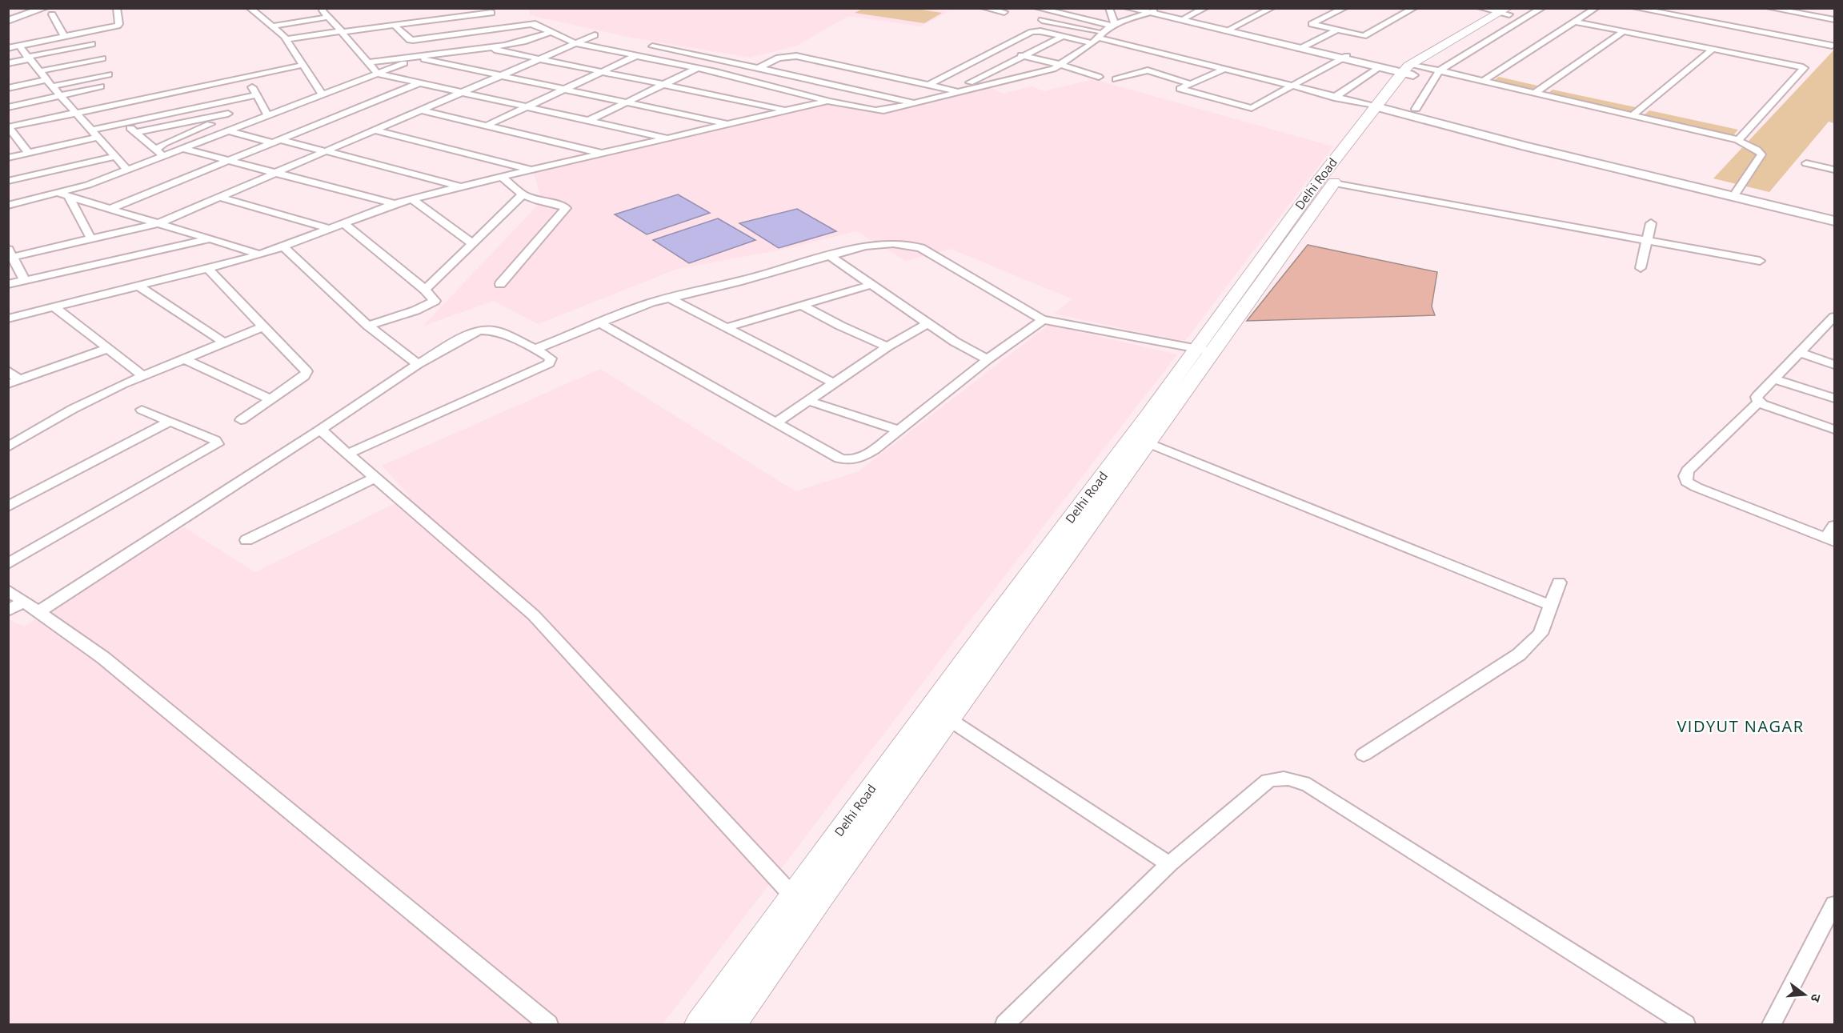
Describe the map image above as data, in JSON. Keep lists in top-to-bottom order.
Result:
{
  "streets": {
    "main road": ["Delhi Road"]
  },
  "districts": ["VIDYUT NAGAR"],
  "north": "right"
}
